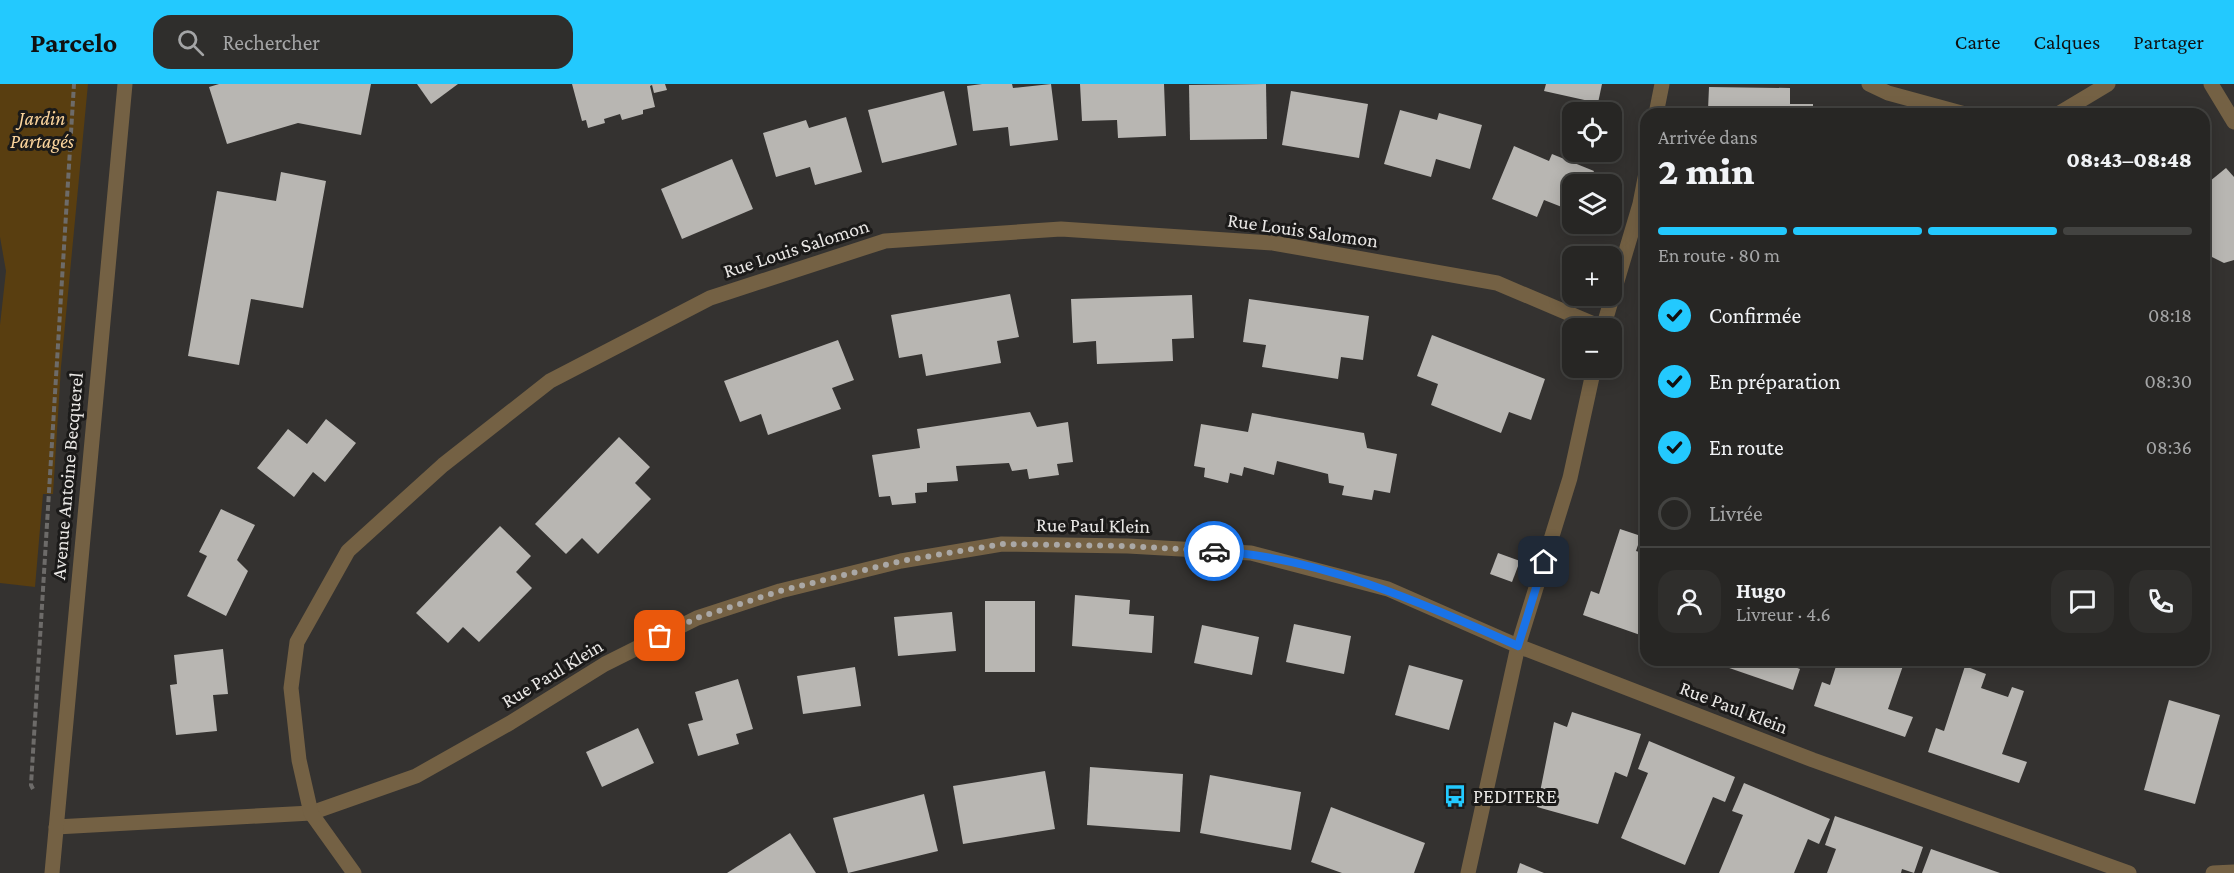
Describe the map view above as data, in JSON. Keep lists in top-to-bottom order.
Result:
{
  "streets": {
    "street": ["Rue Louis Salomon", "Avenue Antoine Becquerel", "Rue Paul Klein"]
  },
  "crossings": [
    ["Rue Louis Salomon", "Rue Paul Klein"],
    ["Avenue Antoine Becquerel", "Rue Paul Klein"]
  ],
  "parks": ["Jardin Partagés"],
  "places": {
    "bus stop": ["PEDITERE"]
  },
  "page": {
    "header": "Parcelo",
    "search": "Rechercher",
    "nav": ["Carte", "Calques", "Partager"],
    "map_buttons": ["+", "−"],
    "heading": ["2 min", "Arrivée dans", "08:43–08:48"],
    "panel": ["Hugo", "Livreur · 4.6"],
    "bar": "En route · 80 m",
    "list": [
      ["Confirmée", "08:18"],
      ["En préparation", "08:30"],
      ["En route", "08:36"],
      "Livrée"
    ]
  }
}
